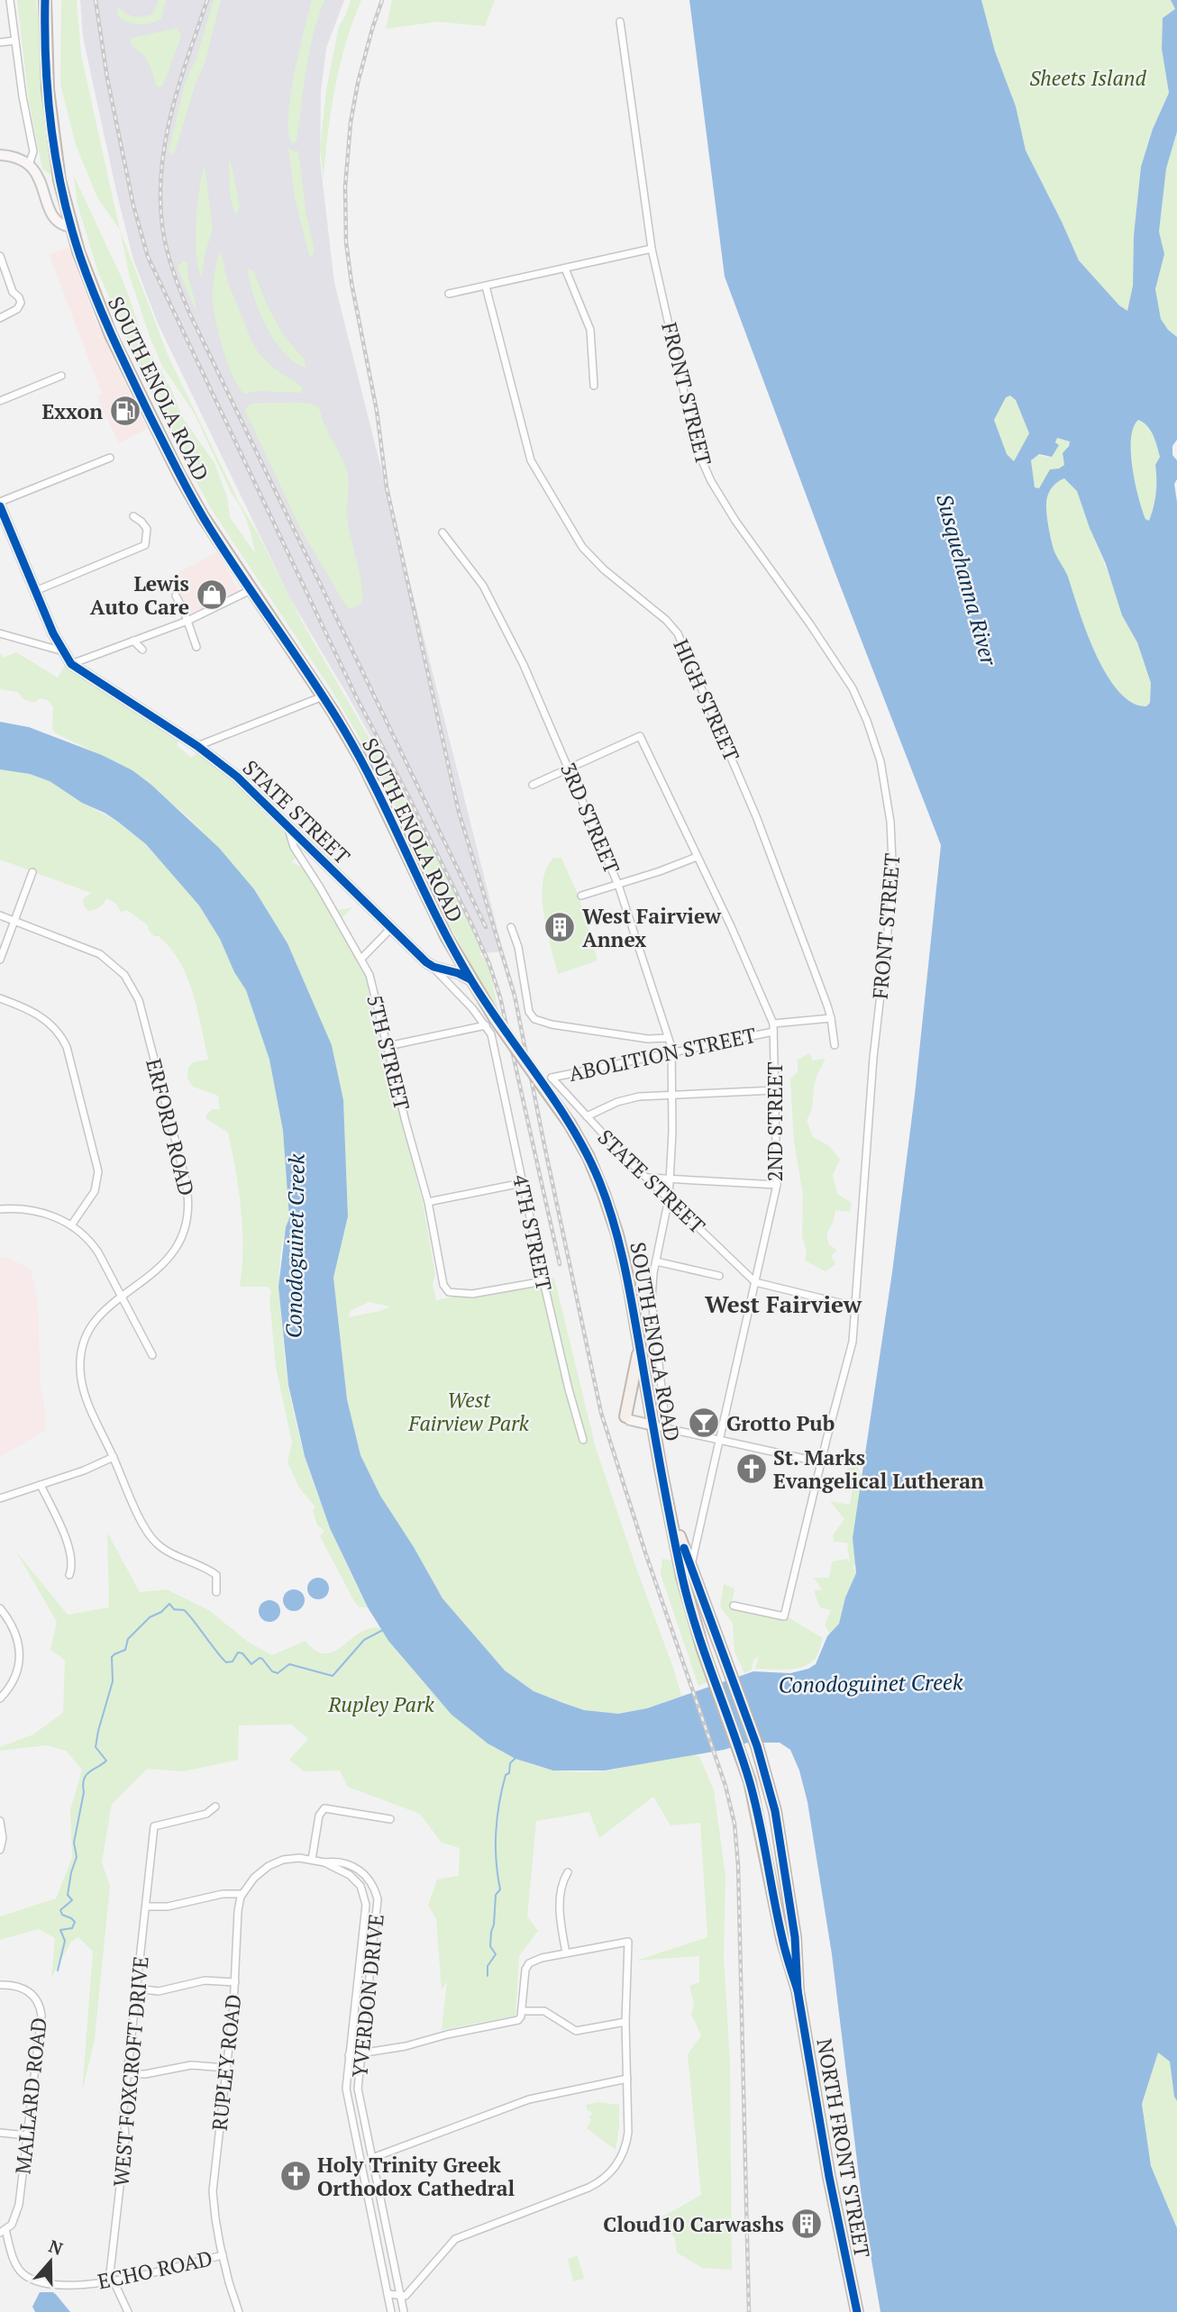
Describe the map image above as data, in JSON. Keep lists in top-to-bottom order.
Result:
{
  "streets": {
    "main road": ["SOUTH ENOLA ROAD", "STATE STREET", "NORTH FRONT STREET"],
    "street": [
      "FRONT STREET",
      "HIGH STREET",
      "3RD STREET",
      "5TH STREET",
      "ABOLITION STREET",
      "2ND STREET",
      "ERFORD ROAD",
      "4TH STREET",
      "YVERDON DRIVE",
      "RUPLEY ROAD",
      "WEST FOXCROFT DRIVE",
      "MALLARD ROAD",
      "ECHO ROAD"
    ]
  },
  "crossings": [
    ["SOUTH ENOLA ROAD", "STATE STREET"],
    ["SOUTH ENOLA ROAD", "2ND STREET"],
    ["SOUTH ENOLA ROAD", "NORTH FRONT STREET"],
    ["HIGH STREET", "ABOLITION STREET"],
    ["STATE STREET", "3RD STREET"],
    ["STATE STREET", "5TH STREET"],
    ["STATE STREET", "ABOLITION STREET"],
    ["STATE STREET", "2ND STREET"],
    ["STATE STREET", "4TH STREET"],
    ["3RD STREET", "ABOLITION STREET"],
    ["3RD STREET", "2ND STREET"],
    ["5TH STREET", "4TH STREET"],
    ["ABOLITION STREET", "2ND STREET"],
    ["RUPLEY ROAD", "ECHO ROAD"],
    ["WEST FOXCROFT DRIVE", "ECHO ROAD"],
    ["MALLARD ROAD", "ECHO ROAD"]
  ],
  "districts": ["West Fairview"],
  "water": ["Susquehanna River", "Conodoguinet Creek"],
  "parks": ["Sheets Island", "West Fairview Park", "Rupley Park"],
  "places": {
    "fuel station": ["Exxon"],
    "shop": ["Lewis Auto Care"],
    "building": ["West Fairview Annex", "Cloud10 Carwashs"],
    "bar": ["Grotto Pub"],
    "church": ["St. Marks Evangelical Lutheran", "Holy Trinity Greek Orthodox Cathedral"]
  },
  "north": "top"
}
